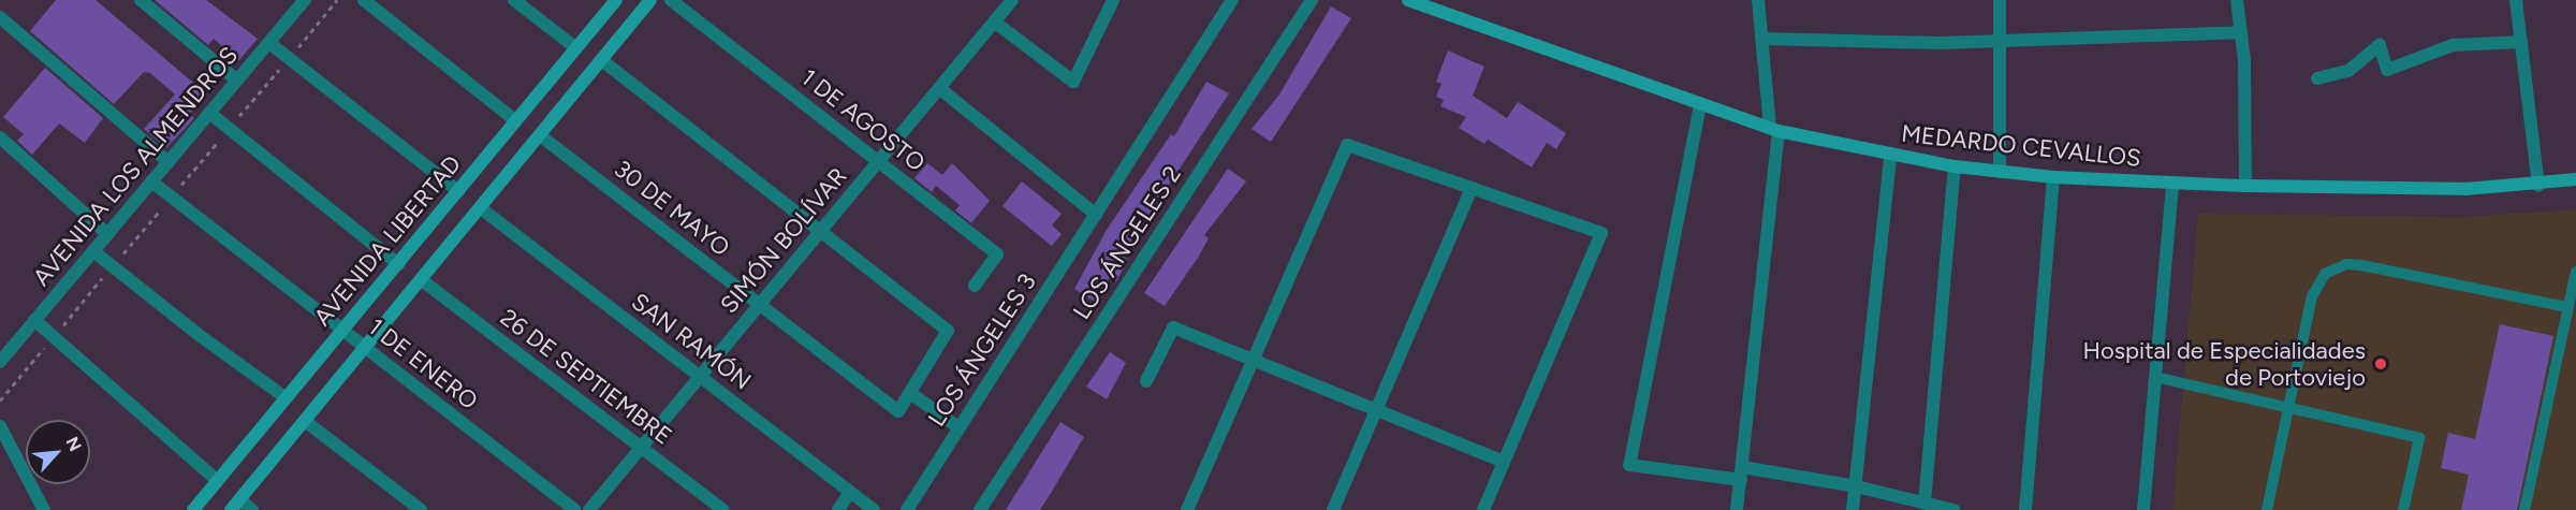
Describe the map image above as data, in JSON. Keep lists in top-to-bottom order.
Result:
{
  "streets": {
    "street": [
      "1 DE AGOSTO",
      "MEDARDO CEVALLOS",
      "AVENIDA LOS ALMENDROS",
      "30 DE MAYO",
      "AVENIDA LIBERTAD",
      "SIMÓN BOLÍVAR",
      "LOS ÁNGELES 2",
      "SAN RAMÓN",
      "LOS ÁNGELES 3",
      "1 DE ENERO",
      "26 DE SEPTIEMBRE"
    ]
  },
  "crossings": [
    ["1 DE AGOSTO", "SIMÓN BOLÍVAR"],
    ["AVENIDA LOS ALMENDROS", "1 DE ENERO"],
    ["30 DE MAYO", "AVENIDA LIBERTAD"],
    ["30 DE MAYO", "SIMÓN BOLÍVAR"],
    ["AVENIDA LIBERTAD", "SAN RAMÓN"],
    ["AVENIDA LIBERTAD", "1 DE ENERO"],
    ["AVENIDA LIBERTAD", "26 DE SEPTIEMBRE"],
    ["SIMÓN BOLÍVAR", "SAN RAMÓN"],
    ["SIMÓN BOLÍVAR", "26 DE SEPTIEMBRE"]
  ],
  "places": ["Hospital de Especialidades de Portoviejo"],
  "north": "top right"
}
